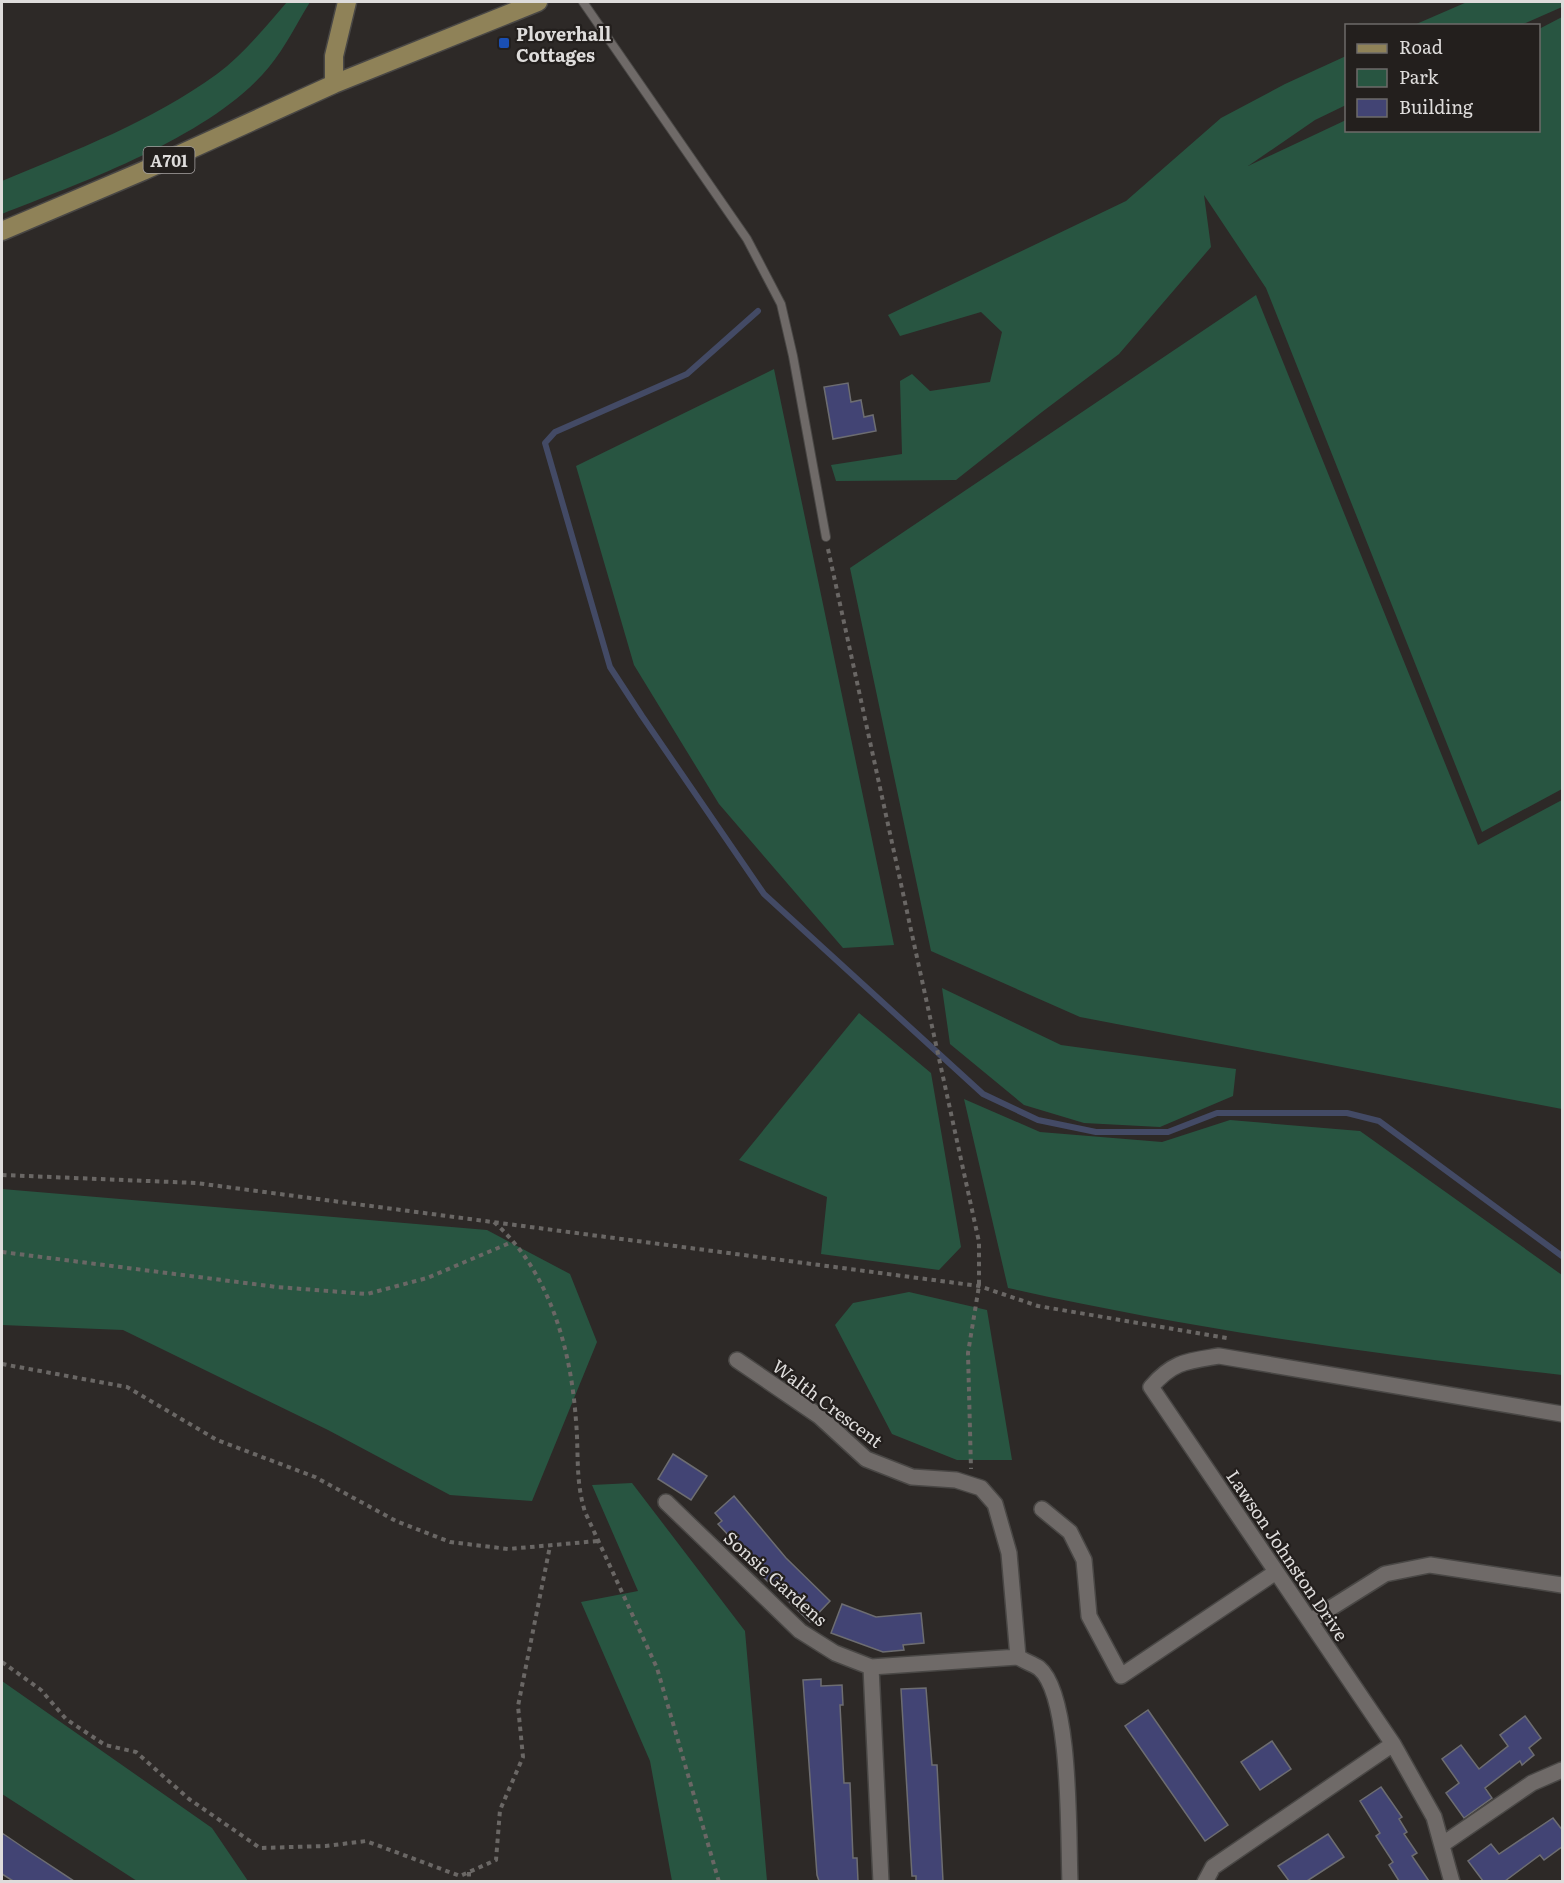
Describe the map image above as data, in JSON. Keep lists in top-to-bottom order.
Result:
{
  "streets": {
    "main road": ["A701"],
    "street": ["Walth Crescent", "Lawson Johnston Drive", "Sonsie Gardens"]
  },
  "crossings": [
    ["Walth Crescent", "Sonsie Gardens"]
  ],
  "places": {
    "transit": ["Ploverhall Cottages"]
  },
  "legend": ["Road", "Park", "Building"]
}
